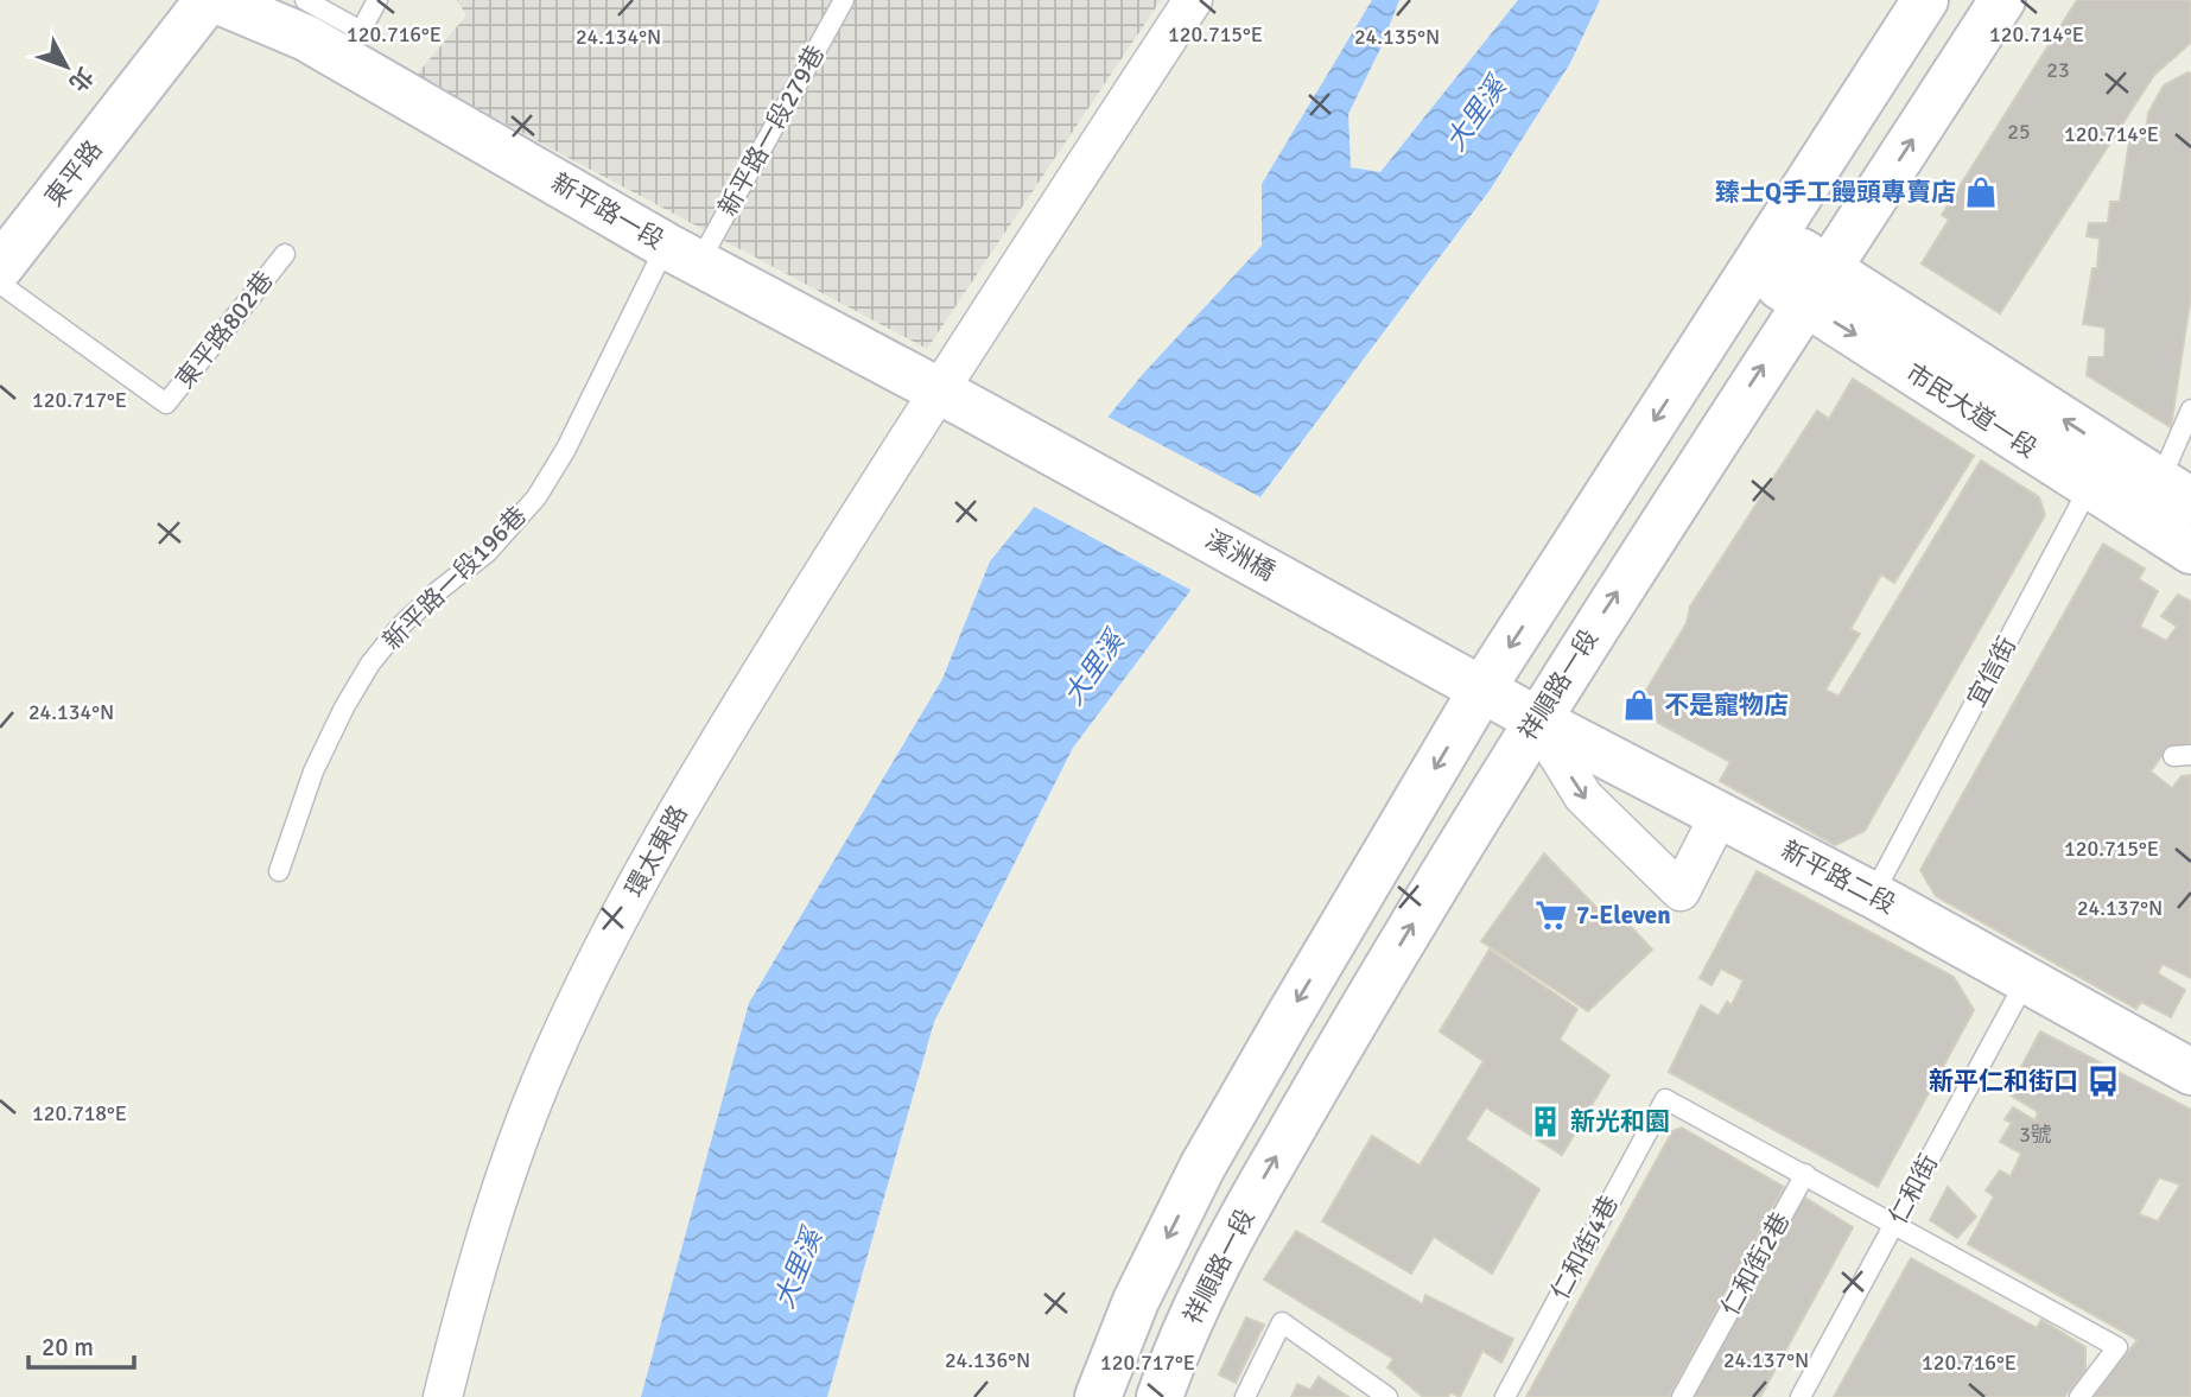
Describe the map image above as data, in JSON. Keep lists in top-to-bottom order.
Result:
{
  "streets": {
    "street": [
      "東平路",
      "新平路一段",
      "市民大道一段",
      "溪洲橋",
      "祥順路一段",
      "環太東路",
      "新平路二段"
    ],
    "lane": [
      "新平路一段279巷",
      "東平路802巷",
      "新平路一段196巷",
      "宜信街",
      "仁和街",
      "仁和街4巷",
      "仁和街2巷"
    ]
  },
  "crossings": [
    ["新平路一段279巷", "新平路一段"],
    ["新平路一段279巷", "新平路一段196巷"],
    ["新平路一段", "溪洲橋"],
    ["新平路一段", "新平路一段196巷"],
    ["新平路一段", "環太東路"],
    ["市民大道一段", "宜信街"],
    ["市民大道一段", "祥順路一段"],
    ["溪洲橋", "新平路二段"],
    ["宜信街", "新平路二段"],
    ["祥順路一段", "新平路二段"],
    ["新平路二段", "仁和街"],
    ["仁和街4巷", "仁和街2巷"]
  ],
  "water": ["大里溪"],
  "places": {
    "shop": ["臻士Q手工饅頭專賣店", "不是寵物店"],
    "supermarket": ["7-Eleven"],
    "bus stop": ["新平仁和街口"],
    "building": ["新光和園"]
  },
  "house_numbers": ["23", "25", "3號"],
  "scale_bar": "20 m",
  "north": "bottom right",
  "coordinates": [
    "120.716°E",
    "120.715°E",
    "120.714°E",
    "24.134°N",
    "24.135°N",
    "120.717°E",
    "24.137°N",
    "120.718°E",
    "24.136°N"
  ]
}
